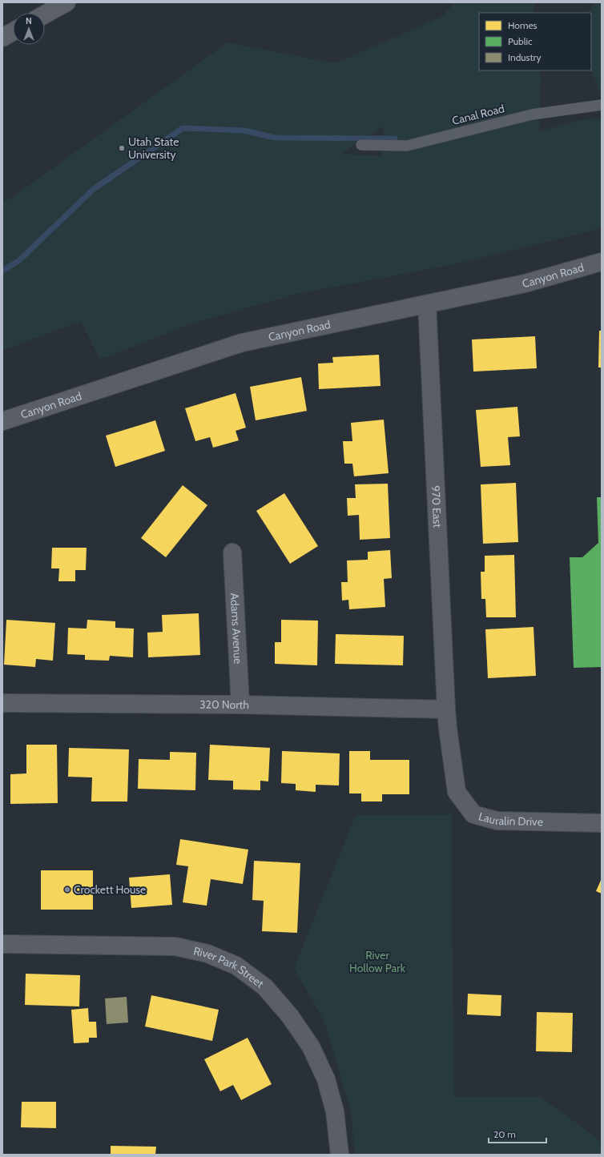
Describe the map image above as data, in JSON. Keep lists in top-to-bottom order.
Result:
{
  "streets": {
    "street": [
      "Canyon Road",
      "970 East",
      "Adams Avenue",
      "320 North",
      "Lauralin Drive",
      "River Park Street"
    ],
    "lane": ["Canal Road"]
  },
  "crossings": [
    ["Canyon Road", "970 East"],
    ["970 East", "320 North"],
    ["970 East", "Lauralin Drive"],
    ["Adams Avenue", "320 North"],
    ["320 North", "Lauralin Drive"]
  ],
  "parks": ["River Hollow Park"],
  "places": ["Utah State University", "Crockett House"],
  "legend": ["Homes", "Public", "Industry"],
  "scale_bar": "20 m",
  "north": "top"
}
